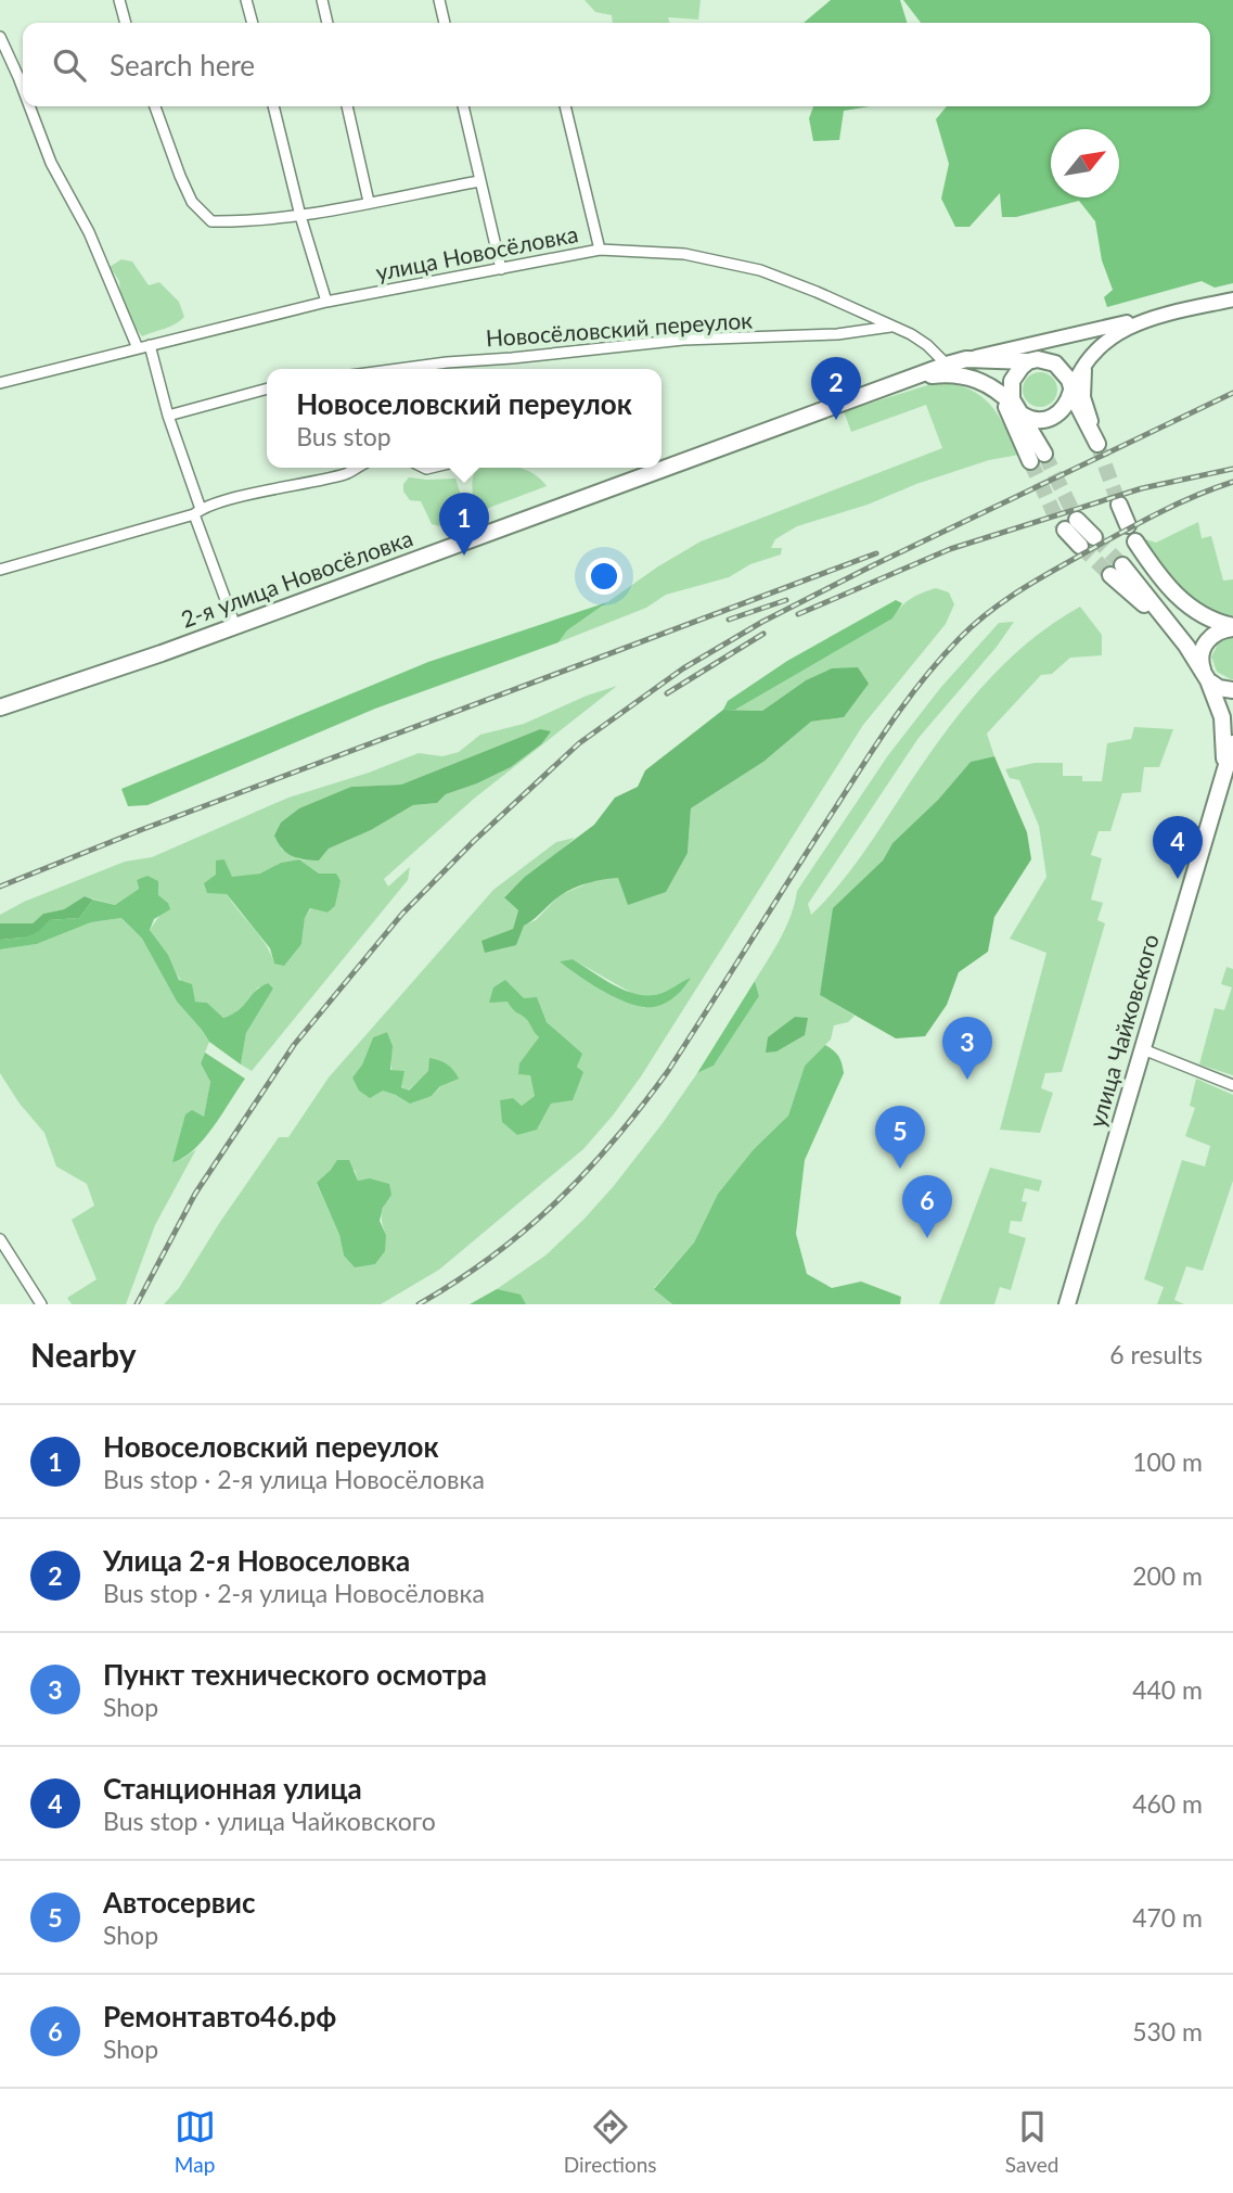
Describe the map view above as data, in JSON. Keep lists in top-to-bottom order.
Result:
{
  "streets": {
    "main road": ["2-я улица Новосёловка", "улица Чайковского"],
    "street": ["улица Новосёловка", "Новосёловский переулок"]
  },
  "crossings": [
    ["улица Новосёловка", "Новосёловский переулок"],
    ["улица Новосёловка", "2-я улица Новосёловка"]
  ],
  "north": "top right",
  "page": {
    "search": "Search here",
    "pins": [
      "2",
      "1",
      "4",
      "3",
      "5",
      "6"
    ],
    "popup": ["Новоселовский переулок", "Bus stop"],
    "heading": ["Nearby", "6 results"],
    "list": [
      {
        "mark": "1",
        "name": "Новоселовский переулок",
        "note": "Bus stop · 2-я улица Новосёловка",
        "value": "100 m"
      },
      {
        "mark": "2",
        "name": "Улица 2-я Новоселовка",
        "note": "Bus stop · 2-я улица Новосёловка",
        "value": "200 m"
      },
      {
        "mark": "3",
        "name": "Пункт технического осмотра",
        "note": "Shop",
        "value": "440 m"
      },
      {
        "mark": "4",
        "name": "Станционная улица",
        "note": "Bus stop · улица Чайковского",
        "value": "460 m"
      },
      {
        "mark": "5",
        "name": "Автосервис",
        "note": "Shop",
        "value": "470 m"
      },
      {
        "mark": "6",
        "name": "Ремонтавто46.рф",
        "note": "Shop",
        "value": "530 m"
      }
    ],
    "nav": ["Map", "Directions", "Saved"]
  }
}
